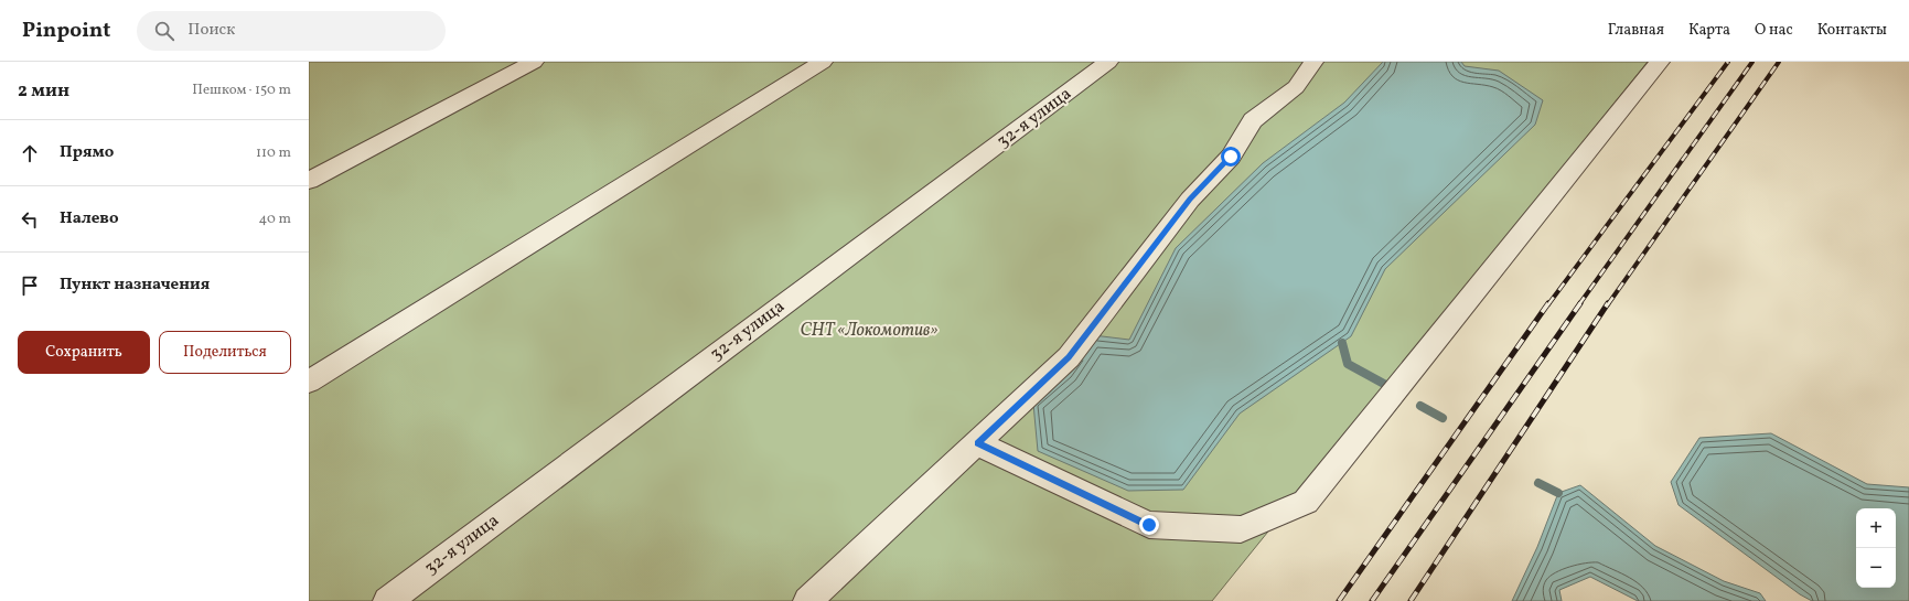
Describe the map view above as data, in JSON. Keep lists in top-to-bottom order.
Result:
{
  "streets": {
    "street": ["32-я улица"]
  },
  "parks": ["СНТ «Локомотив»"],
  "page": {
    "header": "Pinpoint",
    "search": "Поиск",
    "nav": [
      "Главная",
      "Карта",
      "О нас",
      "Контакты"
    ],
    "heading": ["2 мин", "Пешком · 150 m"],
    "list": [
      ["Прямо", "110 m"],
      ["Налево", "40 m"],
      "Пункт назначения"
    ],
    "buttons": ["Сохранить", "Поделиться"],
    "map_buttons": ["+", "−"]
  }
}
